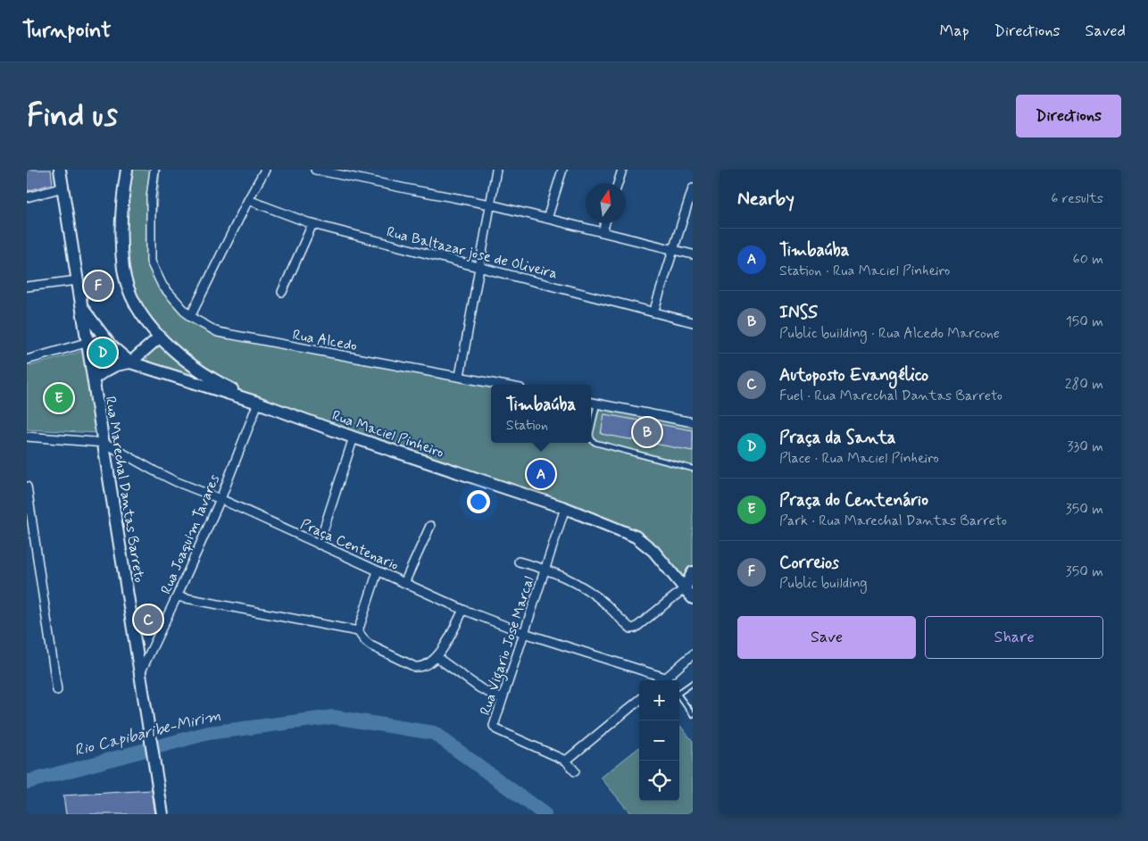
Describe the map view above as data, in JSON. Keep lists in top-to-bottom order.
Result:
{
  "streets": {
    "street": [
      "Rua Baltazar jose de Oliveira",
      "Rua Alcedo",
      "Rua Maciel Pinheiro",
      "Rua Marechal Dantas Barreto",
      "Rua Joaquim Tavares",
      "Praça Centenario",
      "Rua Vigario Jose Marcal"
    ]
  },
  "crossings": [
    ["Rua Maciel Pinheiro", "Rua Marechal Dantas Barreto"],
    ["Rua Maciel Pinheiro", "Rua Joaquim Tavares"],
    ["Rua Maciel Pinheiro", "Rua Vigario Jose Marcal"],
    ["Rua Marechal Dantas Barreto", "Rua Joaquim Tavares"],
    ["Rua Marechal Dantas Barreto", "Praça Centenario"],
    ["Rua Joaquim Tavares", "Praça Centenario"],
    ["Praça Centenario", "Rua Vigario Jose Marcal"]
  ],
  "water": ["Rio Capibaribe-Mirim"],
  "north": "top",
  "page": {
    "header": "Turnpoint",
    "nav": ["Map", "Directions", "Saved"],
    "buttons": [
      "Directions",
      ["Save", "Share"]
    ],
    "title": "Find us",
    "heading": ["Nearby", "6 results"],
    "list": [
      {
        "mark": "A",
        "name": "Timbaúba",
        "note": "Station · Rua Maciel Pinheiro",
        "value": "60 m"
      },
      {
        "mark": "B",
        "name": "INSS",
        "note": "Public building · Rua Alcedo Marcone",
        "value": "150 m"
      },
      {
        "mark": "C",
        "name": "Autoposto Evangélico",
        "note": "Fuel · Rua Marechal Dantas Barreto",
        "value": "280 m"
      },
      {
        "mark": "D",
        "name": "Praça da Santa",
        "note": "Place · Rua Maciel Pinheiro",
        "value": "330 m"
      },
      {
        "mark": "E",
        "name": "Praça do Centenário",
        "note": "Park · Rua Marechal Dantas Barreto",
        "value": "350 m"
      },
      {
        "mark": "F",
        "name": "Correios",
        "note": "Public building",
        "value": "350 m"
      }
    ],
    "pins": [
      "F",
      "D",
      "E",
      "B",
      "A",
      "C"
    ],
    "popup": ["Timbaúba", "Station"],
    "map_buttons": ["+", "−"]
  }
}
